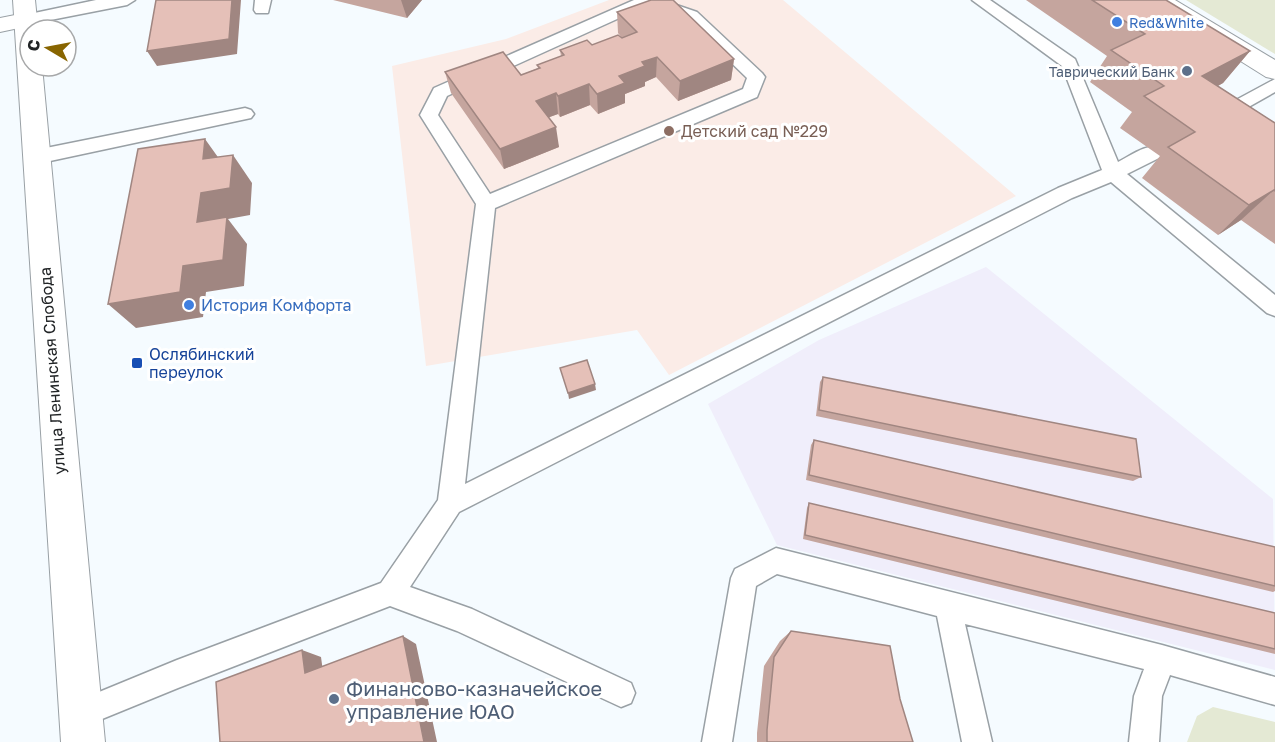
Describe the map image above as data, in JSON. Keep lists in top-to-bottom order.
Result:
{
  "streets": {
    "street": ["улица Ленинская Слобода"]
  },
  "places": {
    "other": [
      "Red&White",
      "Таврический Банк",
      "Детский сад №229",
      "История Комфорта",
      "Финансово-казначейское управление ЮАО"
    ],
    "transit": ["Ослябинский переулок"]
  },
  "north": "left"
}
